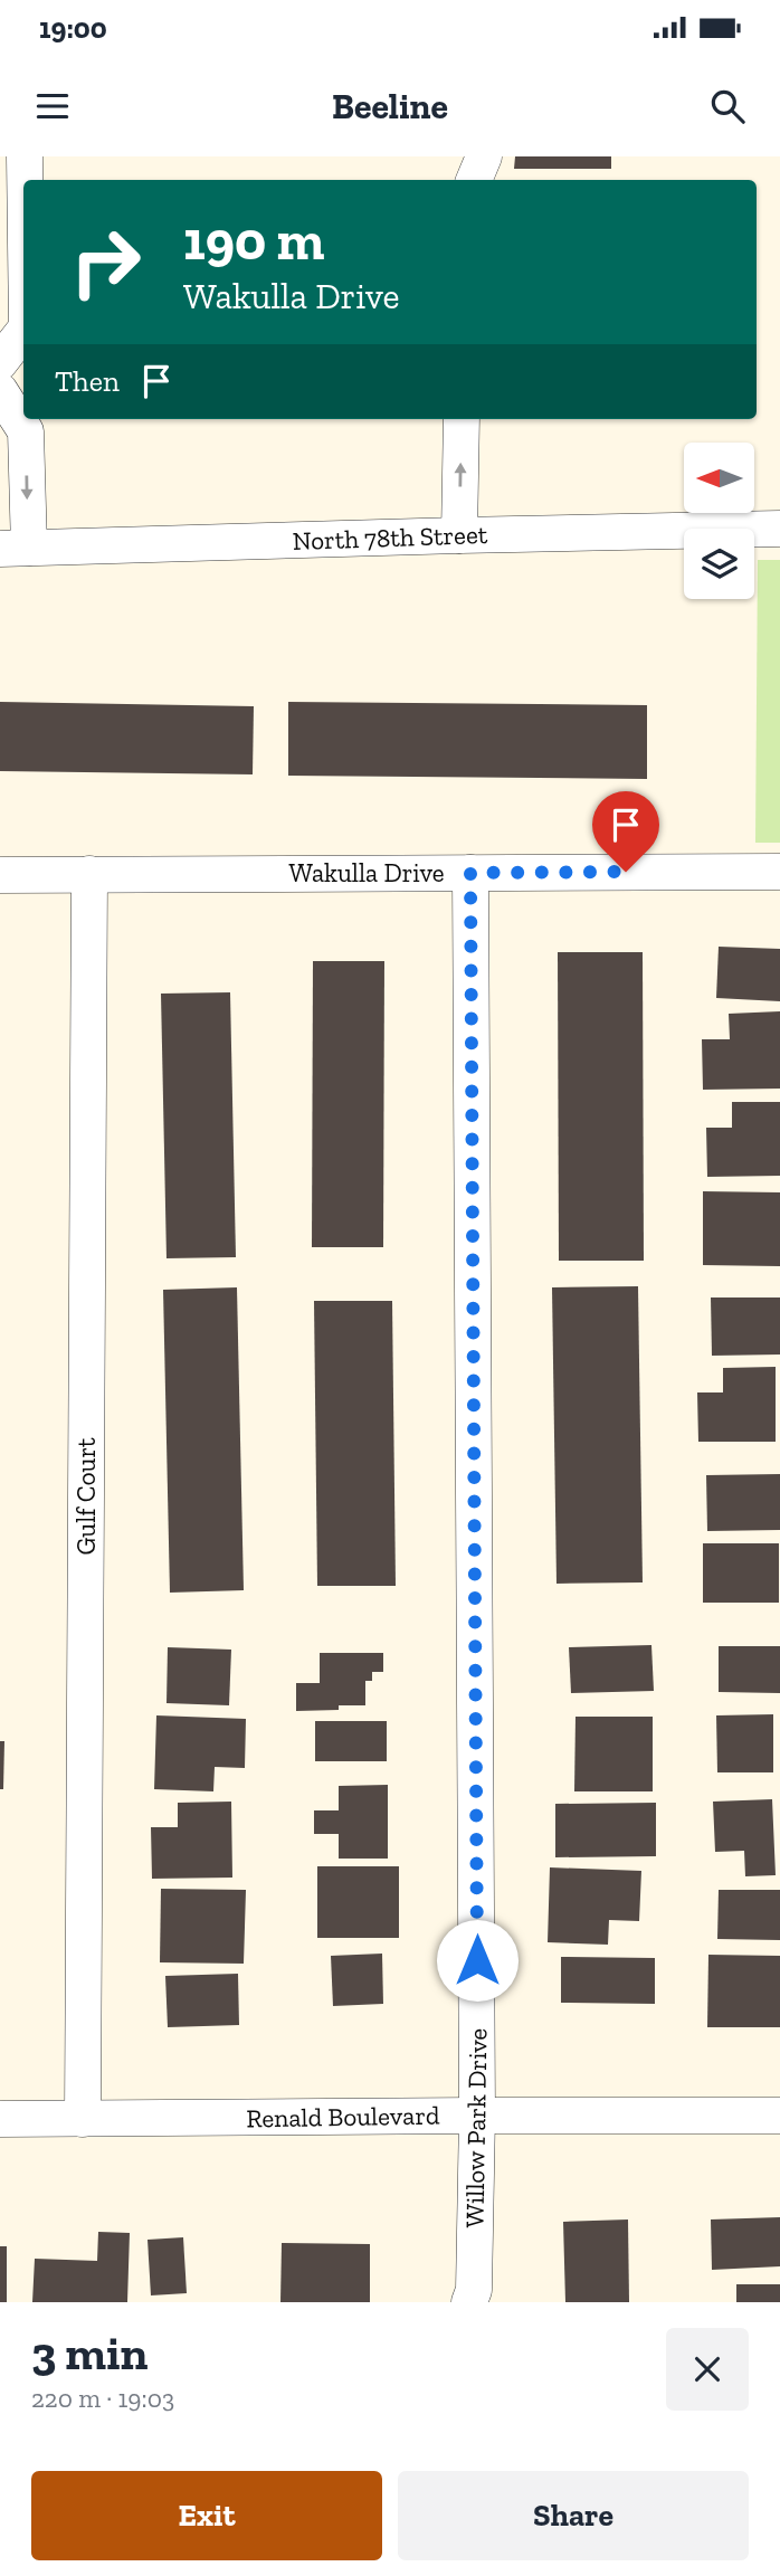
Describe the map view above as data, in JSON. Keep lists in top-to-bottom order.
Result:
{
  "streets": {
    "street": [
      "North 78th Street",
      "Wakulla Drive",
      "Gulf Court",
      "Renald Boulevard",
      "Willow Park Drive"
    ]
  },
  "crossings": [
    ["Wakulla Drive", "Gulf Court"],
    ["Wakulla Drive", "Willow Park Drive"],
    ["Gulf Court", "Renald Boulevard"],
    ["Renald Boulevard", "Willow Park Drive"]
  ],
  "north": "left",
  "page": {
    "status": "19:00",
    "header": "Beeline",
    "turn": ["190 m", "Wakulla Drive"],
    "then": "Then",
    "heading": ["3 min", "220 m · 19:03"],
    "buttons": ["Exit", "Share"]
  }
}
